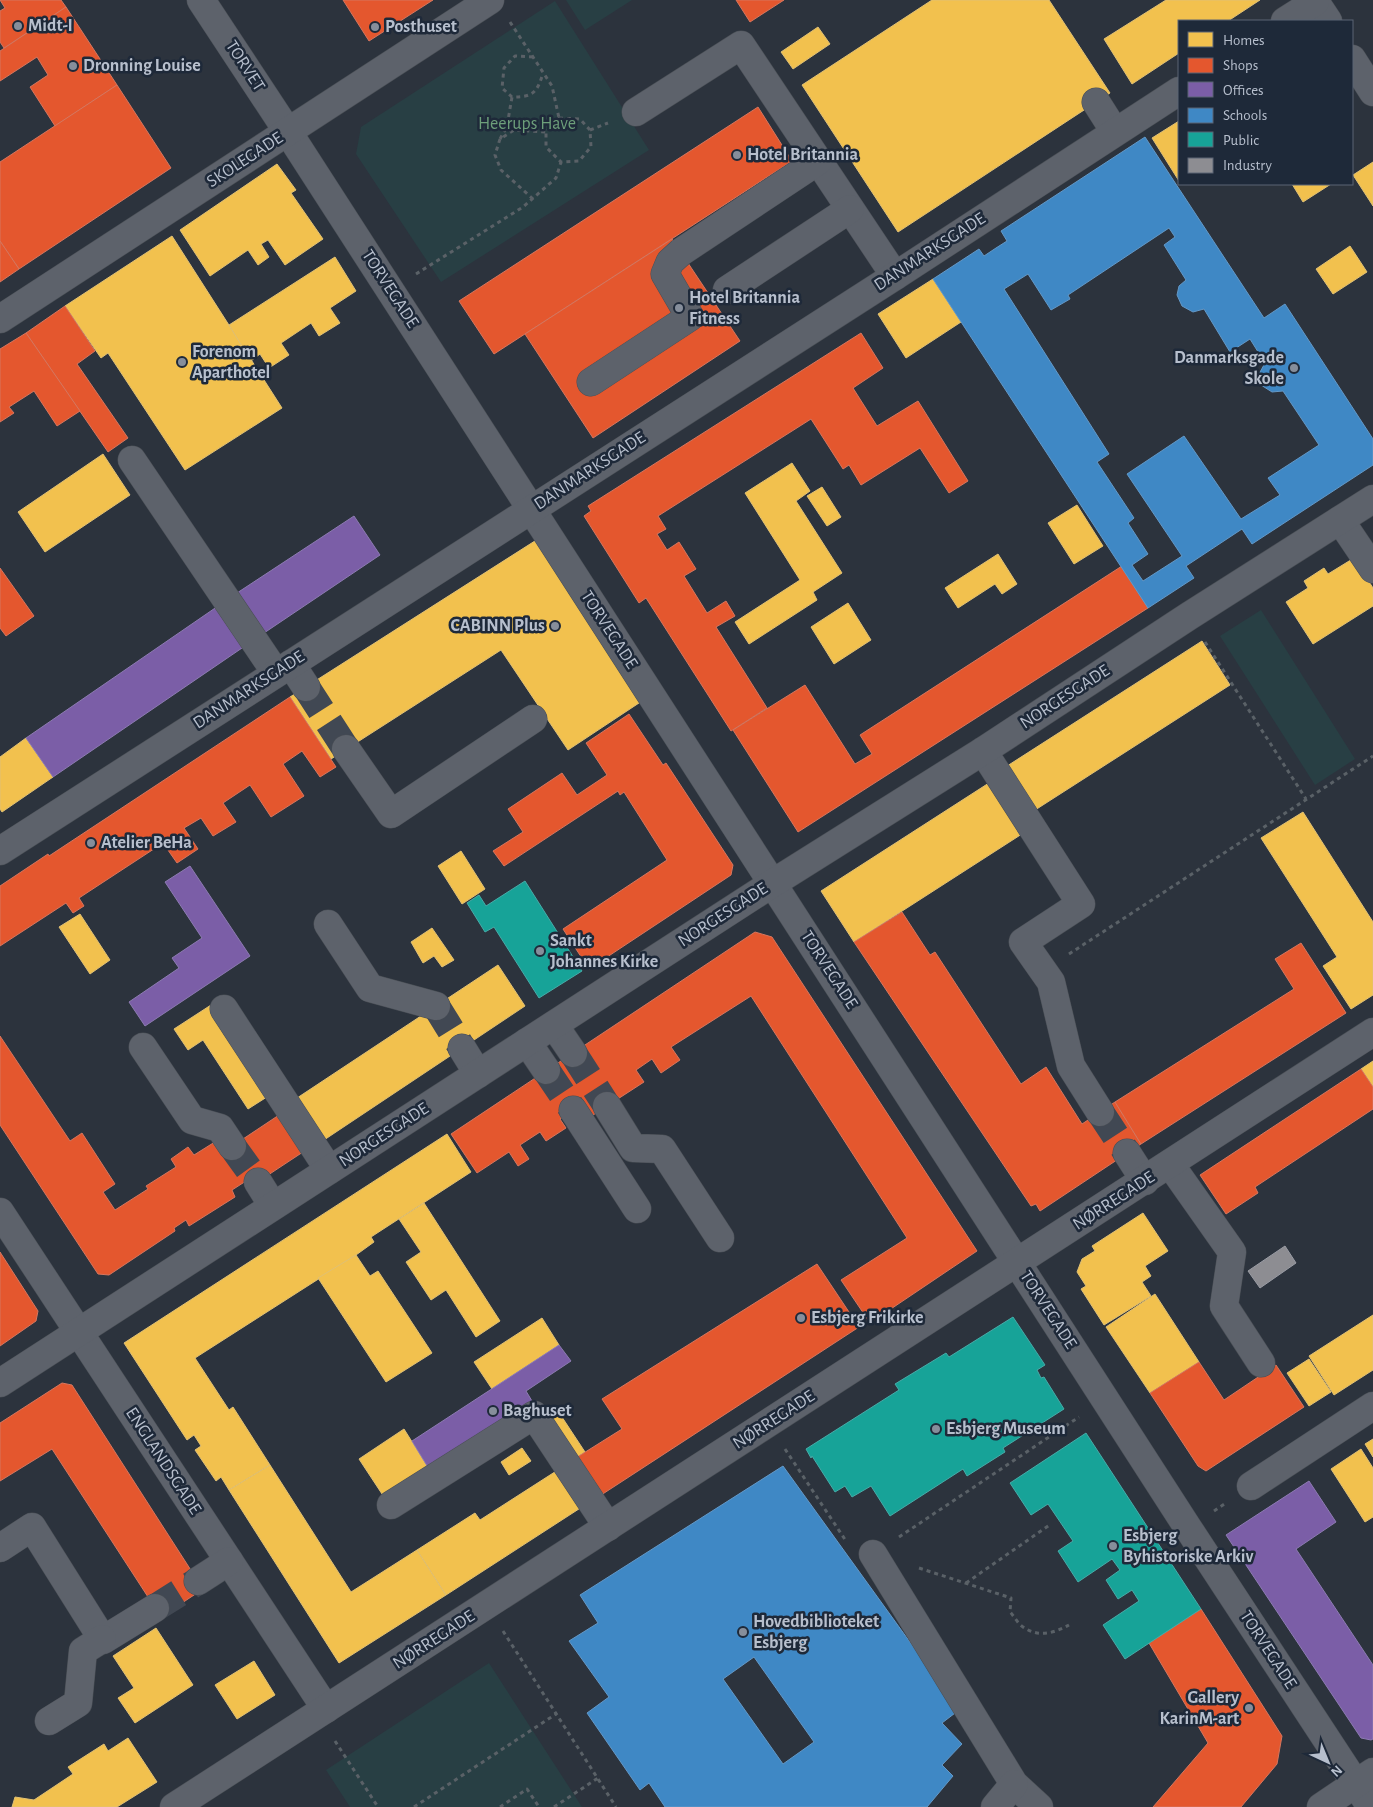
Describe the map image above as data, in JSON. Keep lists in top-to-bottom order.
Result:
{
  "streets": {
    "street": [
      "TORVET",
      "SKOLEGADE",
      "DANMARKSGADE",
      "TORVEGADE",
      "NORGESGADE",
      "NØRREGADE",
      "ENGLANDSGADE"
    ]
  },
  "crossings": [
    ["TORVET", "SKOLEGADE"],
    ["TORVET", "TORVEGADE"],
    ["SKOLEGADE", "TORVEGADE"],
    ["DANMARKSGADE", "TORVEGADE"],
    ["TORVEGADE", "NORGESGADE"],
    ["TORVEGADE", "NØRREGADE"],
    ["NORGESGADE", "ENGLANDSGADE"],
    ["NØRREGADE", "ENGLANDSGADE"]
  ],
  "parks": ["Heerups Have"],
  "places": [
    "Midt-I",
    "Posthuset",
    "Dronning Louise",
    "Hotel Britannia",
    "Hotel Britannia Fitness",
    "Forenom Aparthotel",
    "Danmarksgade Skole",
    "CABINN Plus",
    "Atelier BeHa",
    "Sankt Johannes Kirke",
    "Esbjerg Frikirke",
    "Baghuset",
    "Esbjerg Museum",
    "Esbjerg Byhistoriske Arkiv",
    "Hovedbiblioteket Esbjerg",
    "Gallery KarinM-art"
  ],
  "legend": [
    "Homes",
    "Shops",
    "Offices",
    "Schools",
    "Public",
    "Industry"
  ],
  "north": "bottom right"
}
